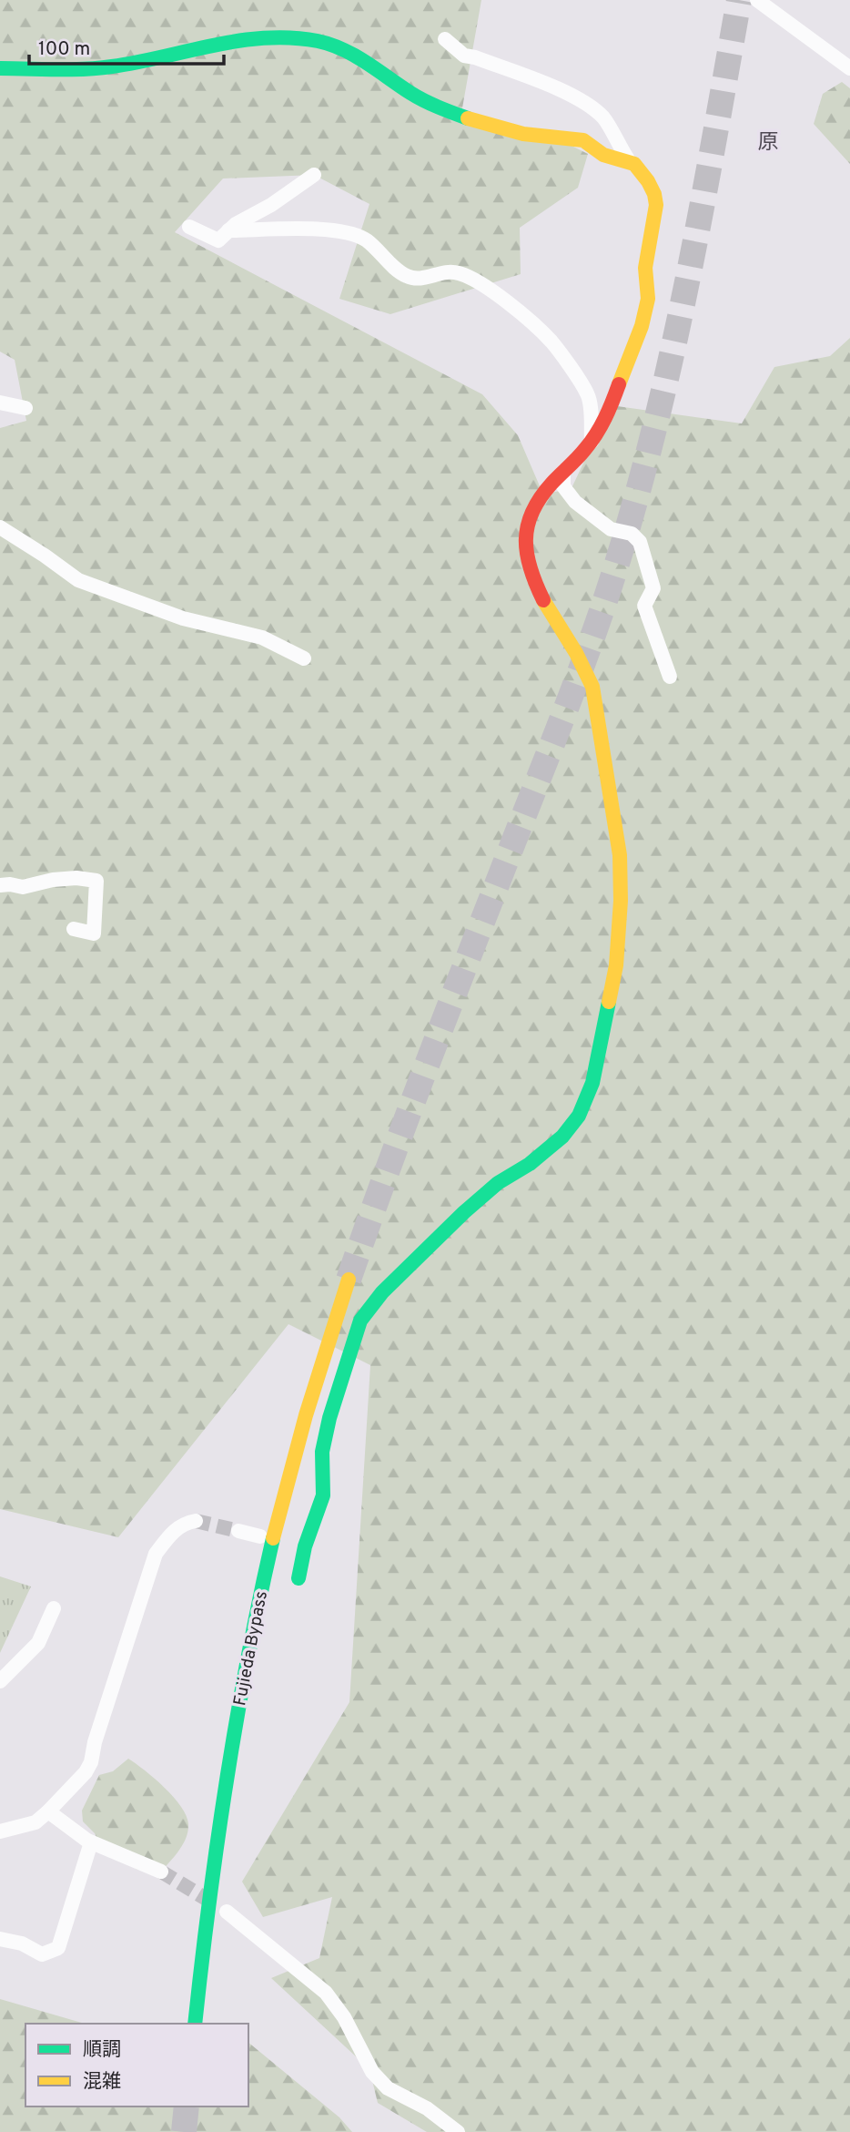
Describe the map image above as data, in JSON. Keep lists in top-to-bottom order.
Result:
{
  "streets": {
    "main road": ["Fujieda Bypass"]
  },
  "districts": ["原"],
  "legend": ["順調", "混雑"],
  "scale_bar": "100 m"
}
